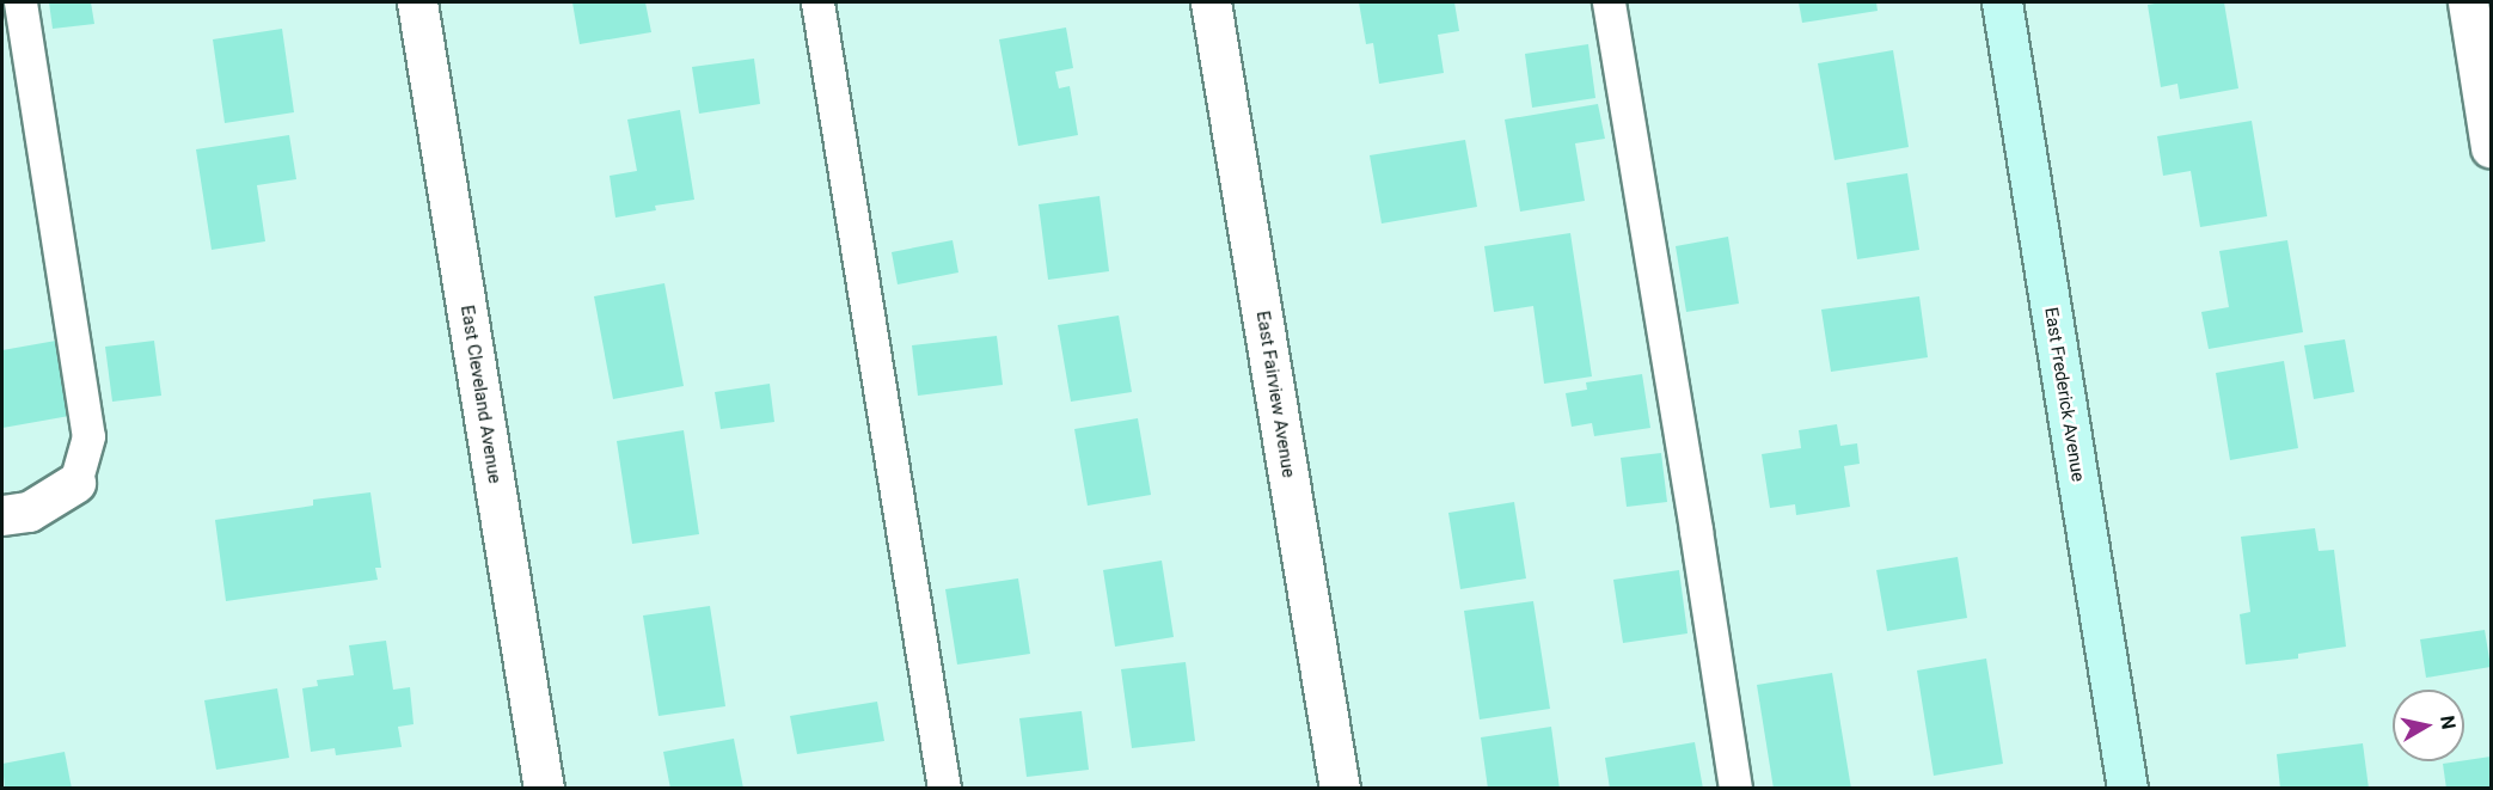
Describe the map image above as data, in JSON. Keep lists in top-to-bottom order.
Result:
{
  "streets": {
    "main road": ["East Frederick Avenue"],
    "street": ["East Cleveland Avenue", "East Fairview Avenue"]
  },
  "north": "right"
}
